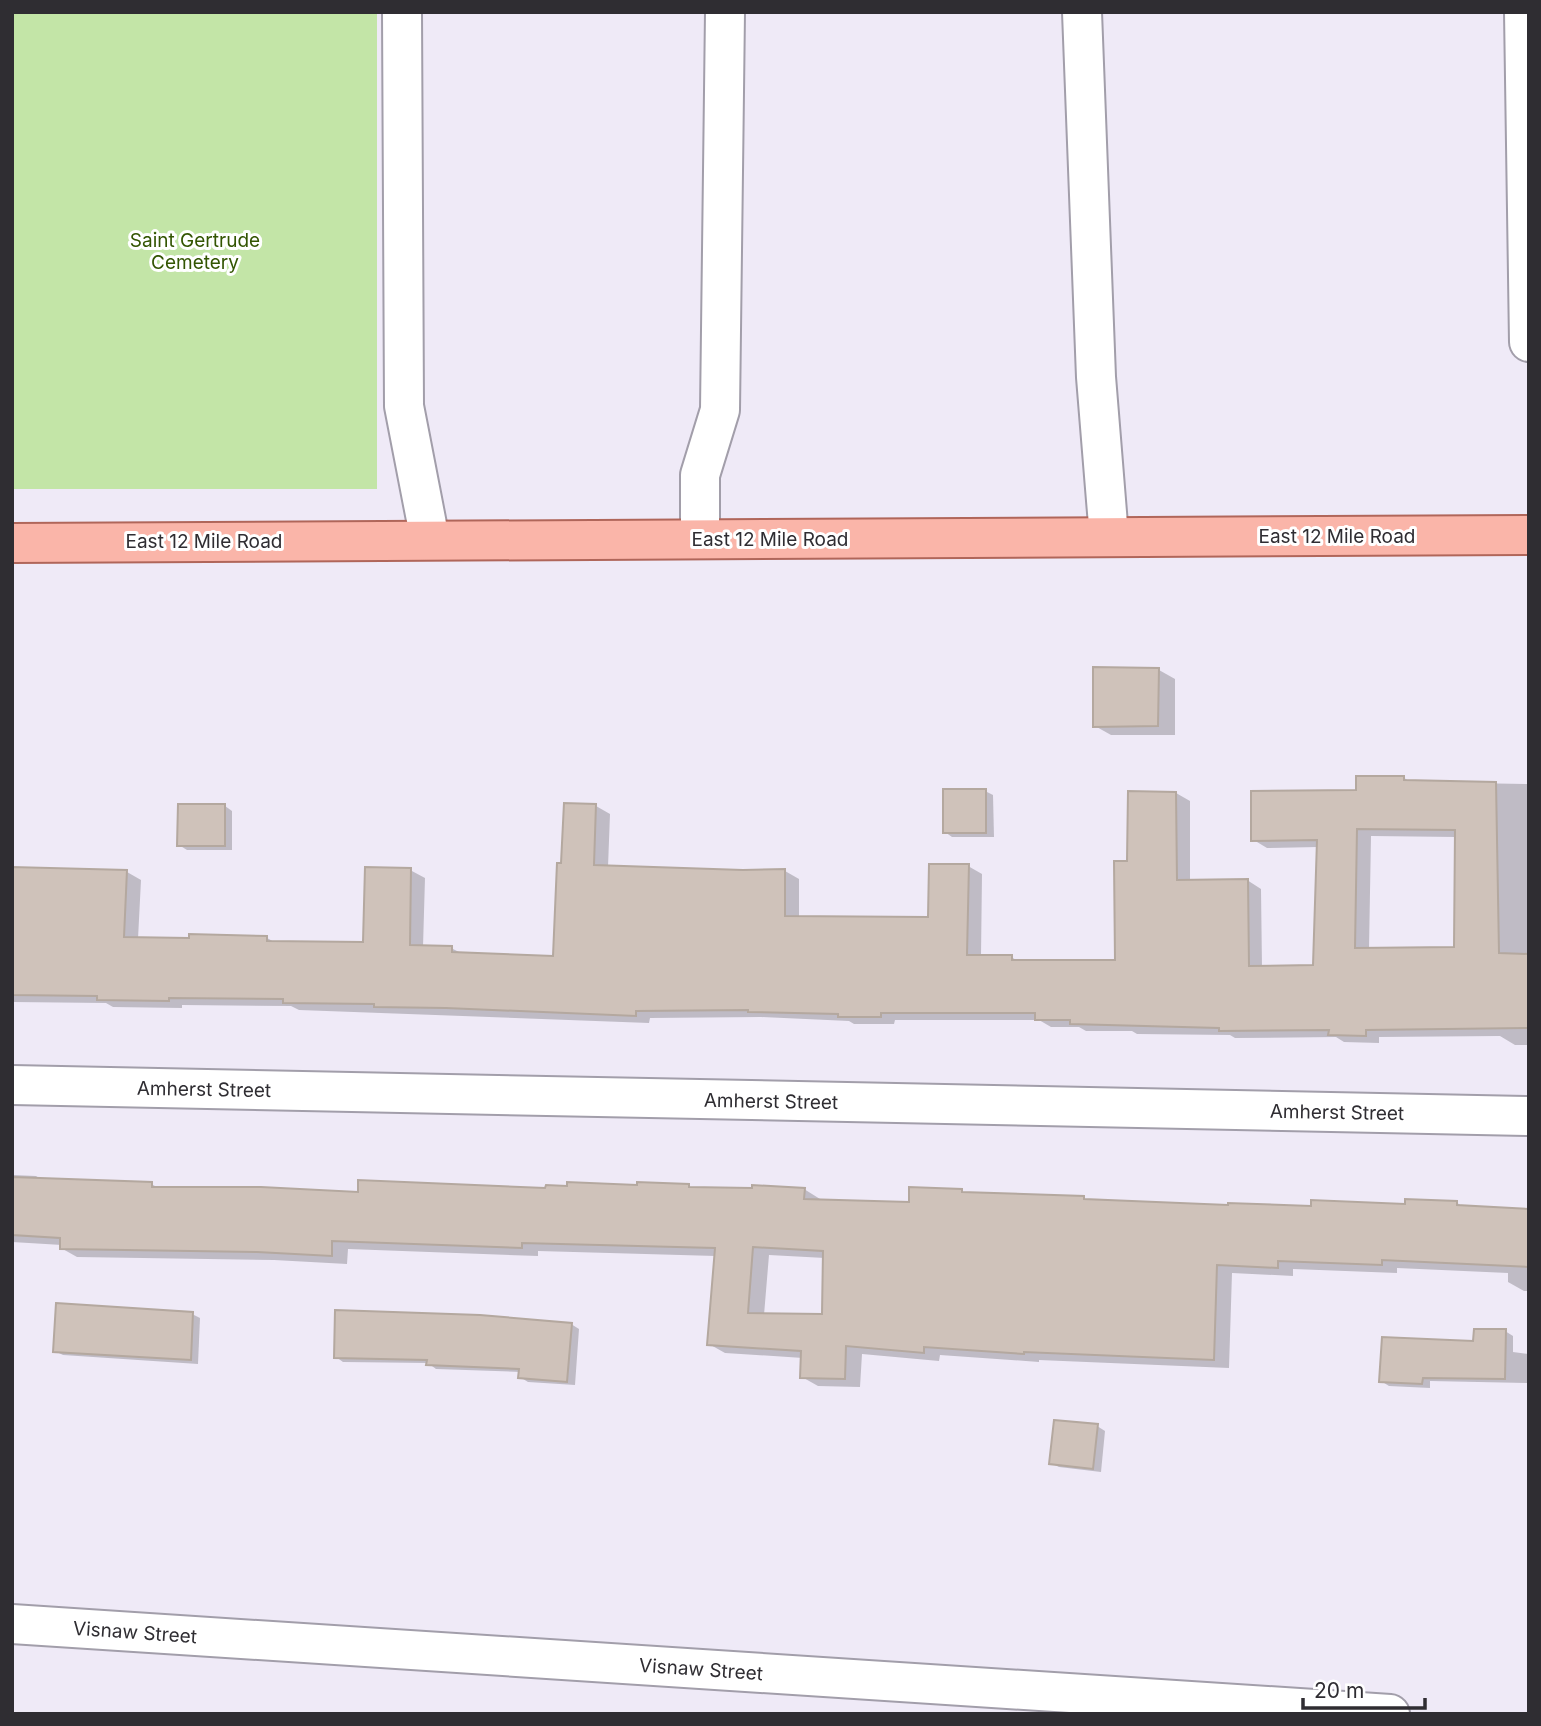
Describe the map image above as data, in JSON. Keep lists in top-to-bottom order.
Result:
{
  "streets": {
    "main road": ["East 12 Mile Road"],
    "street": ["Amherst Street", "Visnaw Street"]
  },
  "parks": ["Saint Gertrude Cemetery"],
  "scale_bar": "20 m"
}
